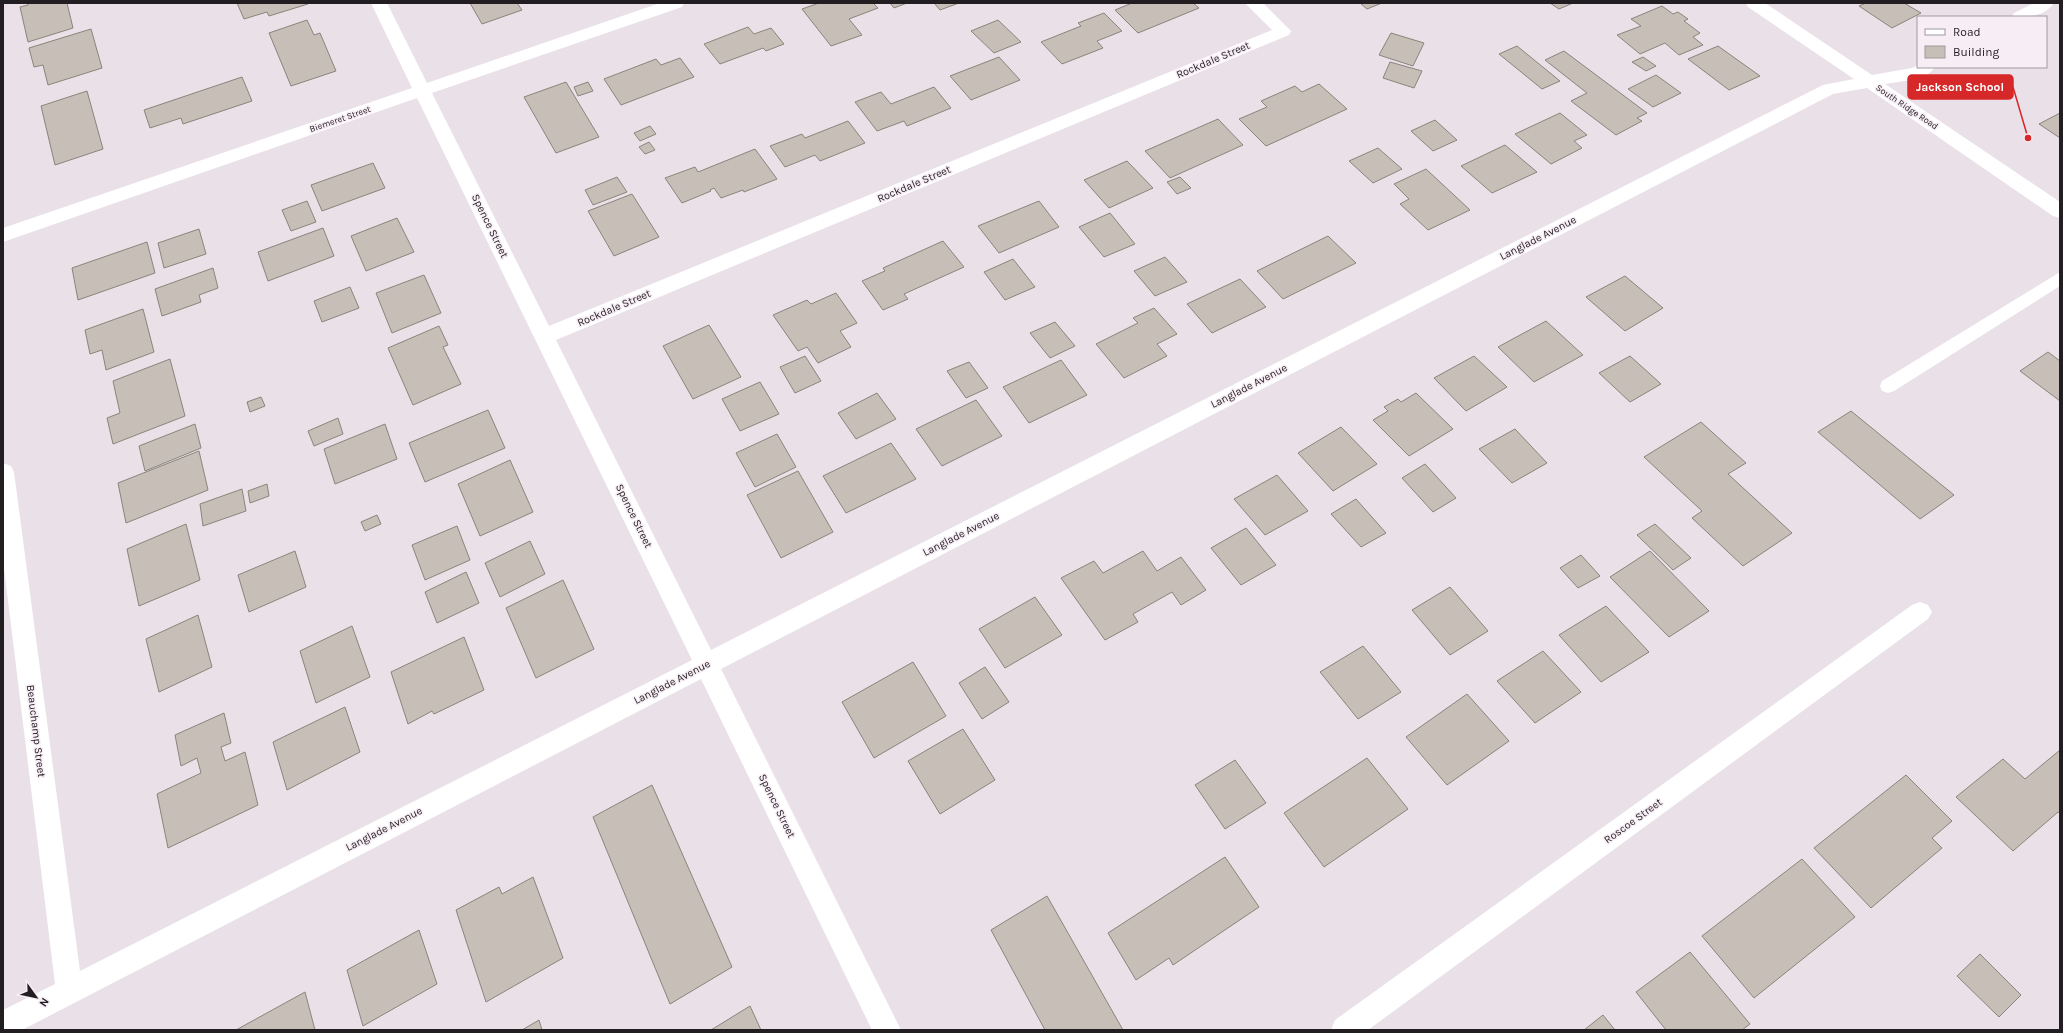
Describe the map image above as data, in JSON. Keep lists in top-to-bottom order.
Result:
{
  "streets": {
    "street": [
      "Rockdale Street",
      "South Ridge Road",
      "Biemeret Street",
      "Spence Street",
      "Langlade Avenue",
      "Beauchamp Street",
      "Roscoe Street"
    ]
  },
  "crossings": [
    ["Rockdale Street", "Spence Street"],
    ["South Ridge Road", "Langlade Avenue"],
    ["Biemeret Street", "Spence Street"],
    ["Spence Street", "Langlade Avenue"],
    ["Langlade Avenue", "Beauchamp Street"]
  ],
  "places": ["Jackson School"],
  "legend": ["Road", "Building"],
  "north": "bottom right"
}
